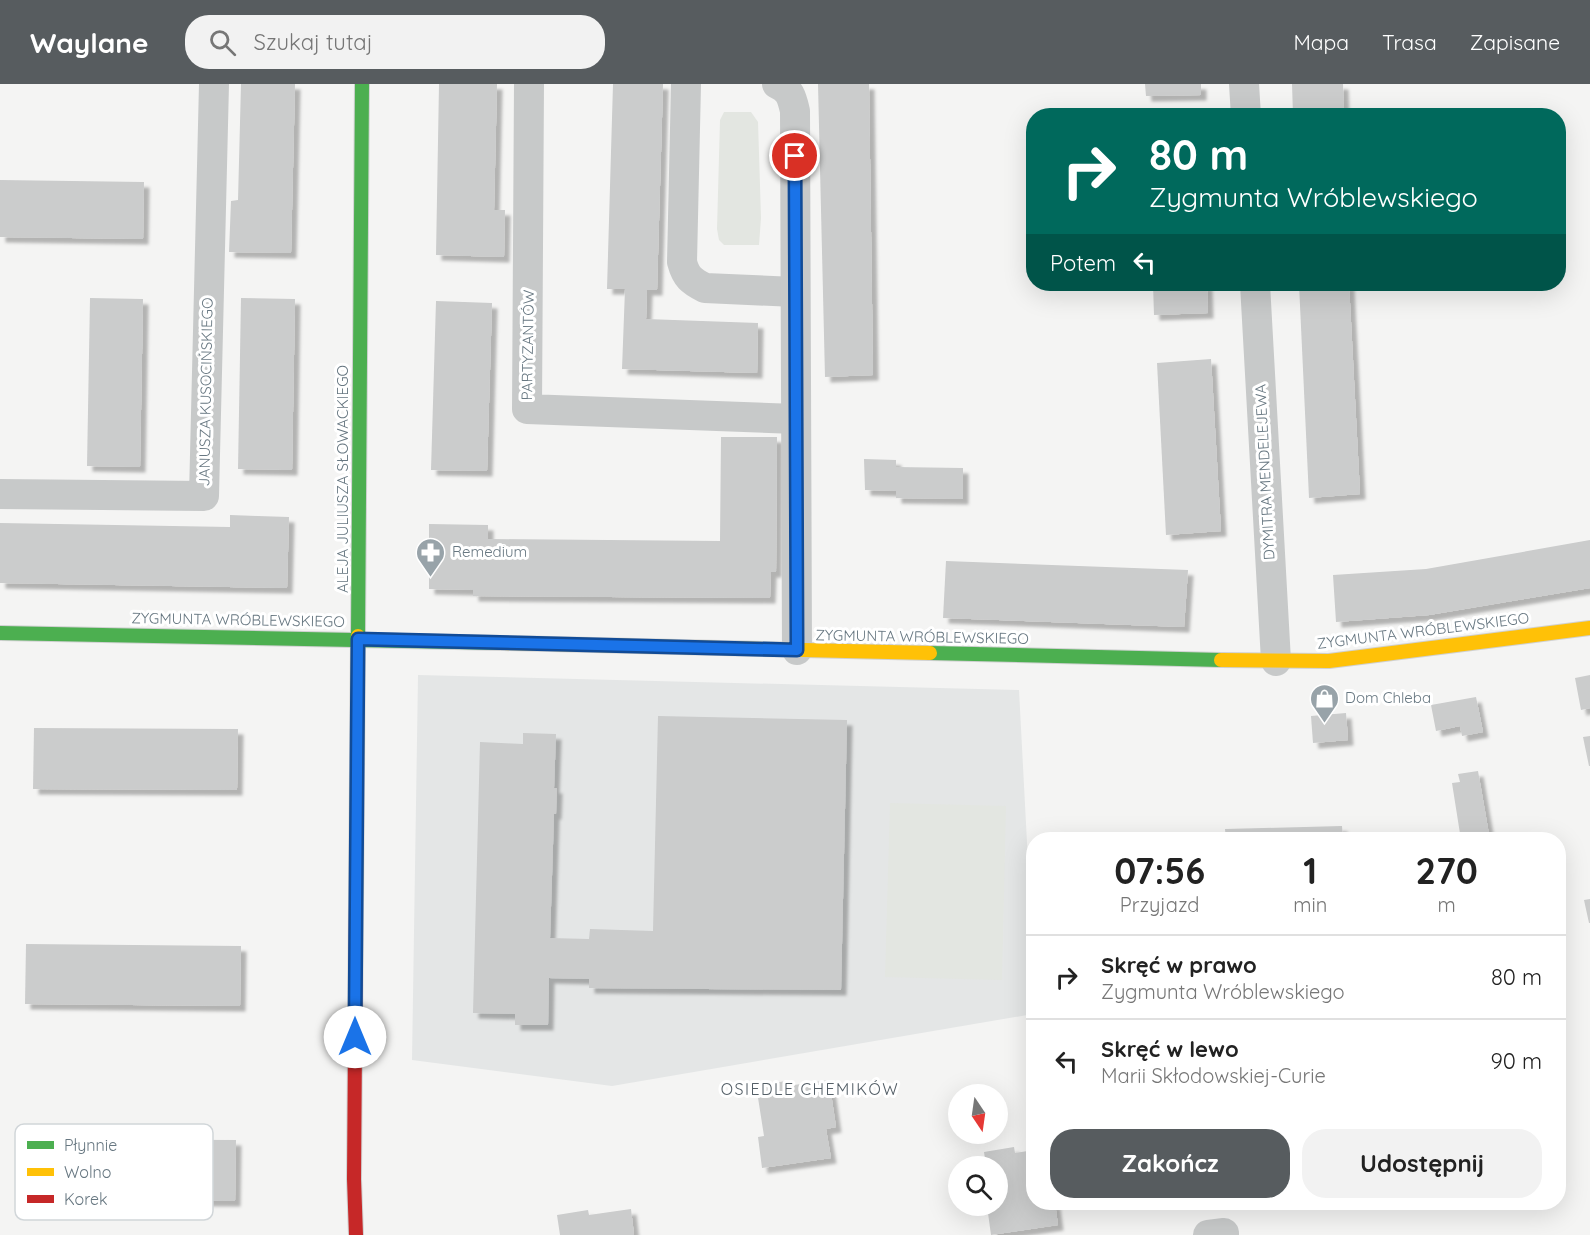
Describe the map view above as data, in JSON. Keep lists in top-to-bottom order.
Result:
{
  "streets": {
    "street": [
      "PARTYZANTÓW",
      "JANUSZA KUSOCIŃSKIEGO",
      "DYMITRA MENDELEJEWA",
      "ALEJA JULIUSZA SŁOWACKIEGO",
      "ZYGMUNTA WRÓBLEWSKIEGO"
    ]
  },
  "crossings": [
    ["DYMITRA MENDELEJEWA", "ZYGMUNTA WRÓBLEWSKIEGO"],
    ["ALEJA JULIUSZA SŁOWACKIEGO", "ZYGMUNTA WRÓBLEWSKIEGO"]
  ],
  "districts": ["OSIEDLE CHEMIKÓW"],
  "places": {
    "pharmacy": ["Remedium"],
    "shop": ["Dom Chleba"]
  },
  "legend": ["Płynnie", "Wolno", "Korek"],
  "north": "bottom",
  "page": {
    "header": "Waylane",
    "search": "Szukaj tutaj",
    "nav": ["Mapa", "Trasa", "Zapisane"],
    "turn": ["80 m", "Zygmunta Wróblewskiego"],
    "then": "Potem",
    "eta": [
      "07:56",
      "Przyjazd",
      "1",
      "min",
      "270",
      "m"
    ],
    "list": [
      {
        "name": "Skręć w prawo",
        "note": "Zygmunta Wróblewskiego",
        "value": "80 m"
      },
      {
        "name": "Skręć w lewo",
        "note": "Marii Skłodowskiej-Curie",
        "value": "90 m"
      }
    ],
    "buttons": ["Zakończ", "Udostępnij"]
  }
}
